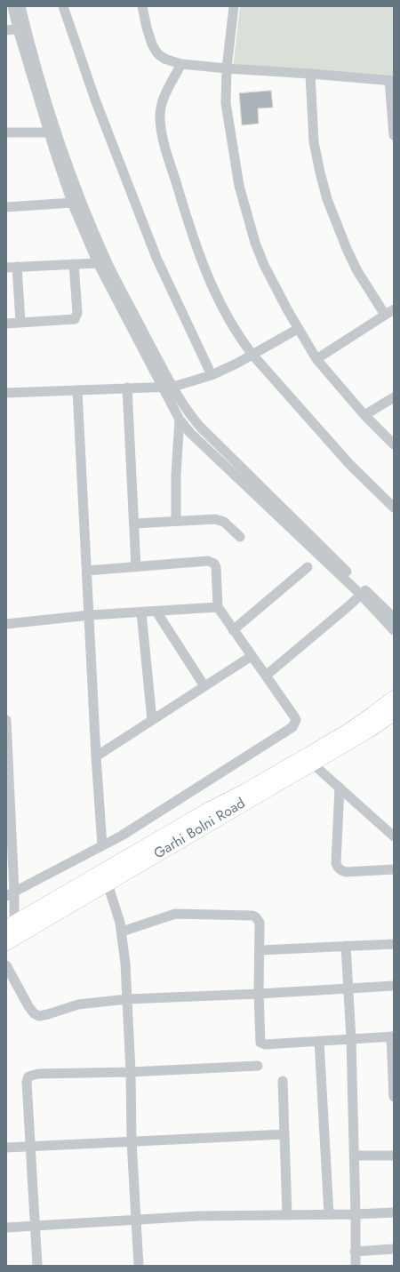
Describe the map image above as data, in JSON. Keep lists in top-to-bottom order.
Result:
{
  "streets": {
    "main road": ["Garhi Bolni Road"]
  }
}
